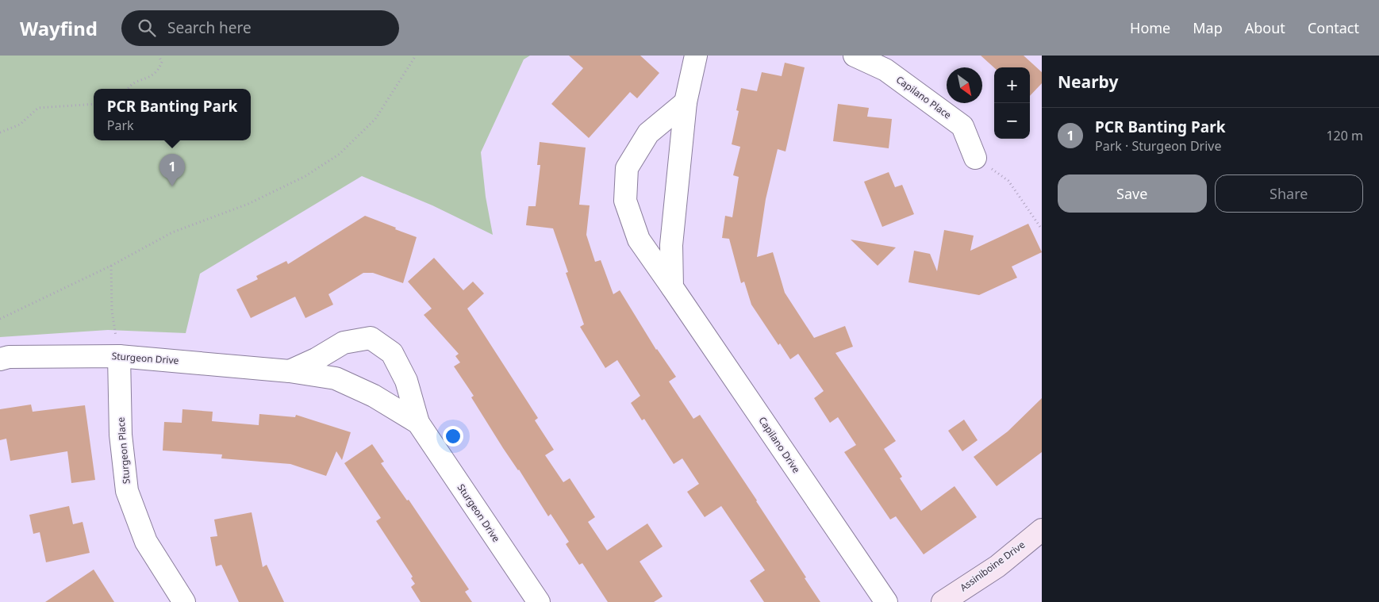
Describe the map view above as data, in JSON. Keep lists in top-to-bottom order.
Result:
{
  "streets": {
    "street": [
      "Capilano Place",
      "Sturgeon Drive",
      "Capilano Drive",
      "Sturgeon Place",
      "Assiniboine Drive"
    ]
  },
  "crossings": [
    ["Sturgeon Drive", "Sturgeon Place"]
  ],
  "north": "bottom right",
  "page": {
    "header": "Wayfind",
    "search": "Search here",
    "nav": [
      "Home",
      "Map",
      "About",
      "Contact"
    ],
    "heading": "Nearby",
    "map_buttons": ["+", "−"],
    "popup": ["PCR Banting Park", "Park"],
    "list": [
      {
        "mark": "1",
        "name": "PCR Banting Park",
        "note": "Park · Sturgeon Drive",
        "value": "120 m"
      }
    ],
    "pins": "1",
    "buttons": ["Save", "Share"]
  }
}
